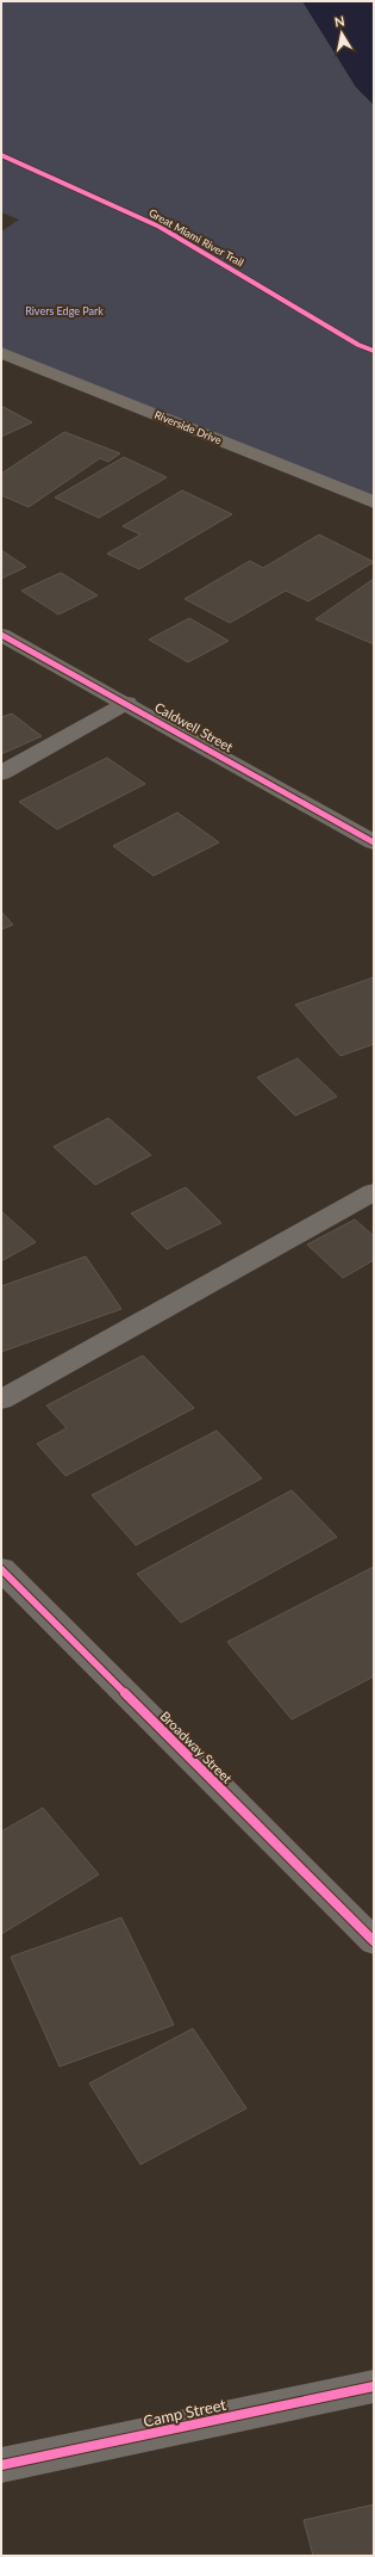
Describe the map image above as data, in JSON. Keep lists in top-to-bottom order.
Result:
{
  "streets": {
    "main road": ["Riverside Drive"],
    "street": ["Caldwell Street", "Broadway Street", "Camp Street"],
    "cycle path": ["Great Miami River Trail"]
  },
  "parks": ["Rivers Edge Park"],
  "north": "top"
}
